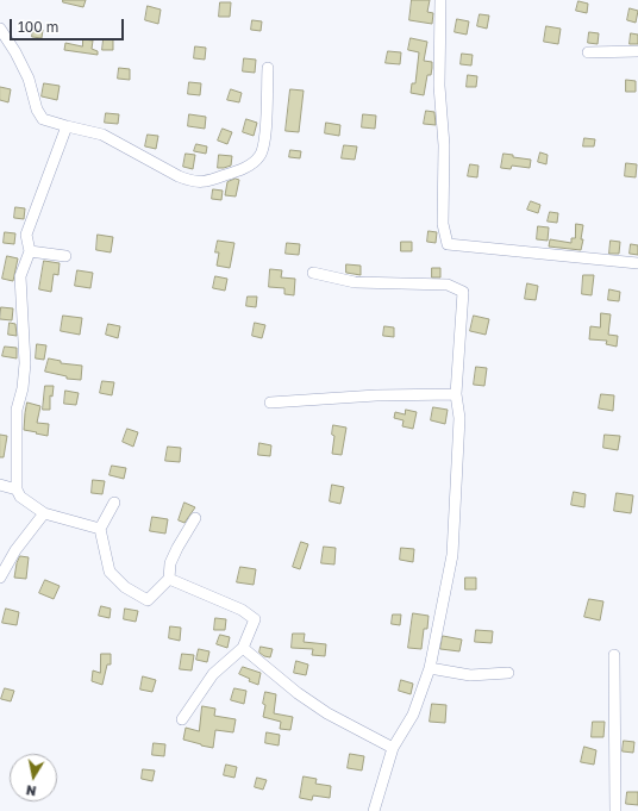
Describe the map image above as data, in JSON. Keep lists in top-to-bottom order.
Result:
{
  "scale_bar": "100 m",
  "north": "bottom"
}
